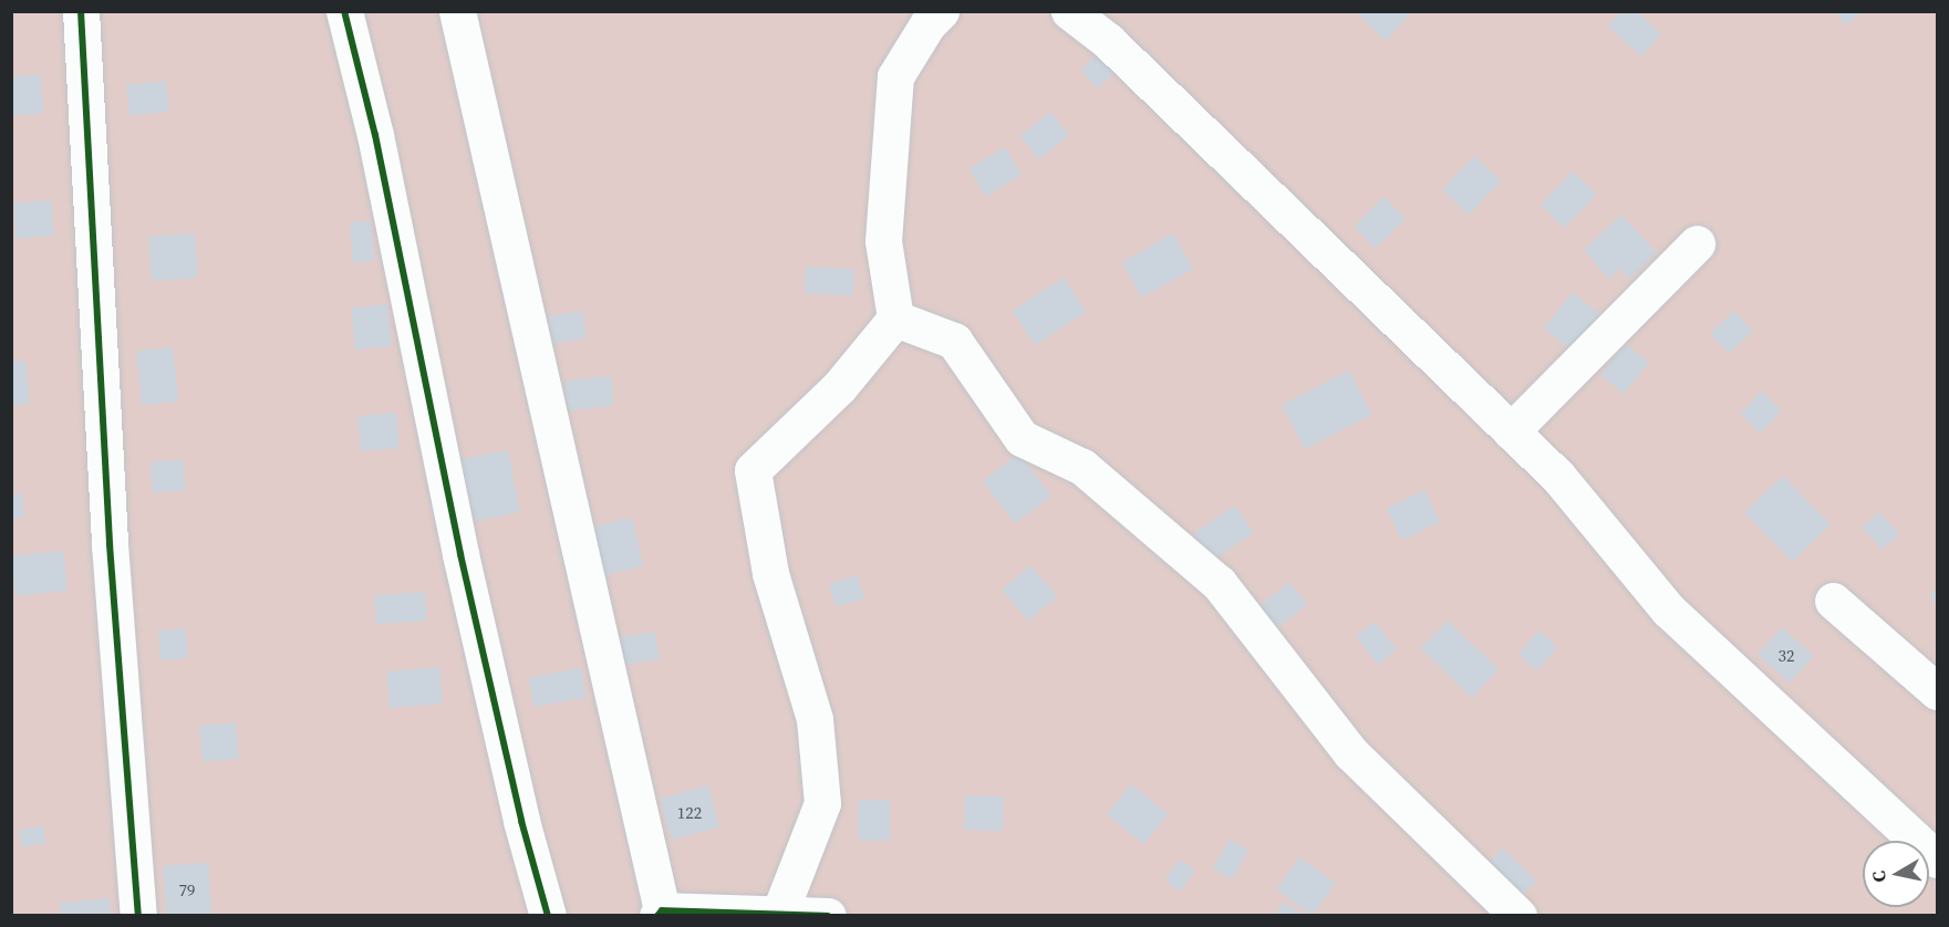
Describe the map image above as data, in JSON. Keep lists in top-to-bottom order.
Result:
{
  "house_numbers": ["32", "122", "79"],
  "north": "left"
}
